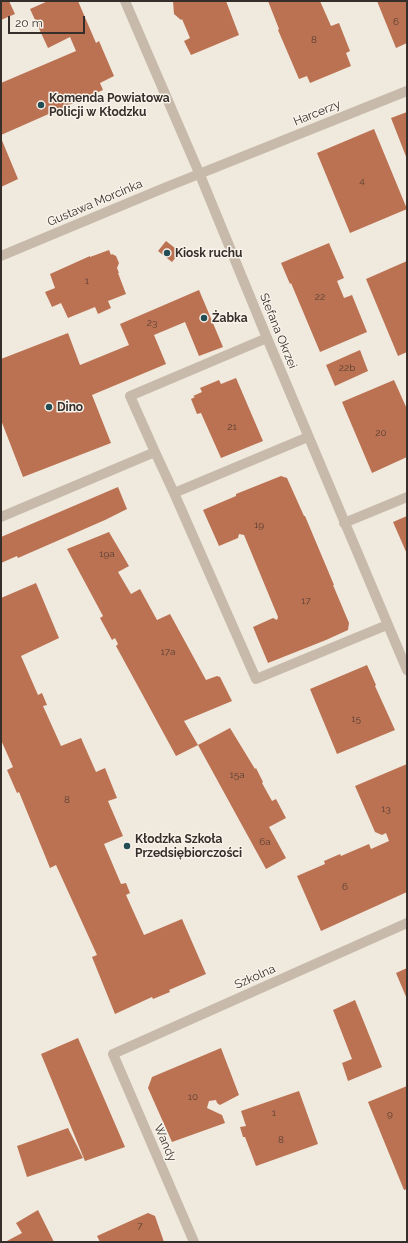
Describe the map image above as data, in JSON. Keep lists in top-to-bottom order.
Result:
{
  "streets": {
    "street": [
      "Harcerzy",
      "Gustawa Morcinka",
      "Stefana Okrzei",
      "Szkolna",
      "Wandy"
    ]
  },
  "crossings": [
    ["Harcerzy", "Gustawa Morcinka"],
    ["Harcerzy", "Stefana Okrzei"],
    ["Gustawa Morcinka", "Stefana Okrzei"],
    ["Szkolna", "Wandy"]
  ],
  "places": [
    "Komenda Powiatowa Policji w Kłodzku",
    "Kiosk ruchu",
    "Żabka",
    "Dino",
    "Kłodzka Szkoła Przedsiębiorczości"
  ],
  "house_numbers": [
    "6",
    "8",
    "4",
    "1",
    "22",
    "23",
    "22b",
    "21",
    "20",
    "19",
    "19a",
    "17",
    "17a",
    "15",
    "15a",
    "8",
    "13",
    "6a",
    "6",
    "10",
    "1",
    "9",
    "8",
    "7"
  ],
  "scale_bar": "20 m"
}
